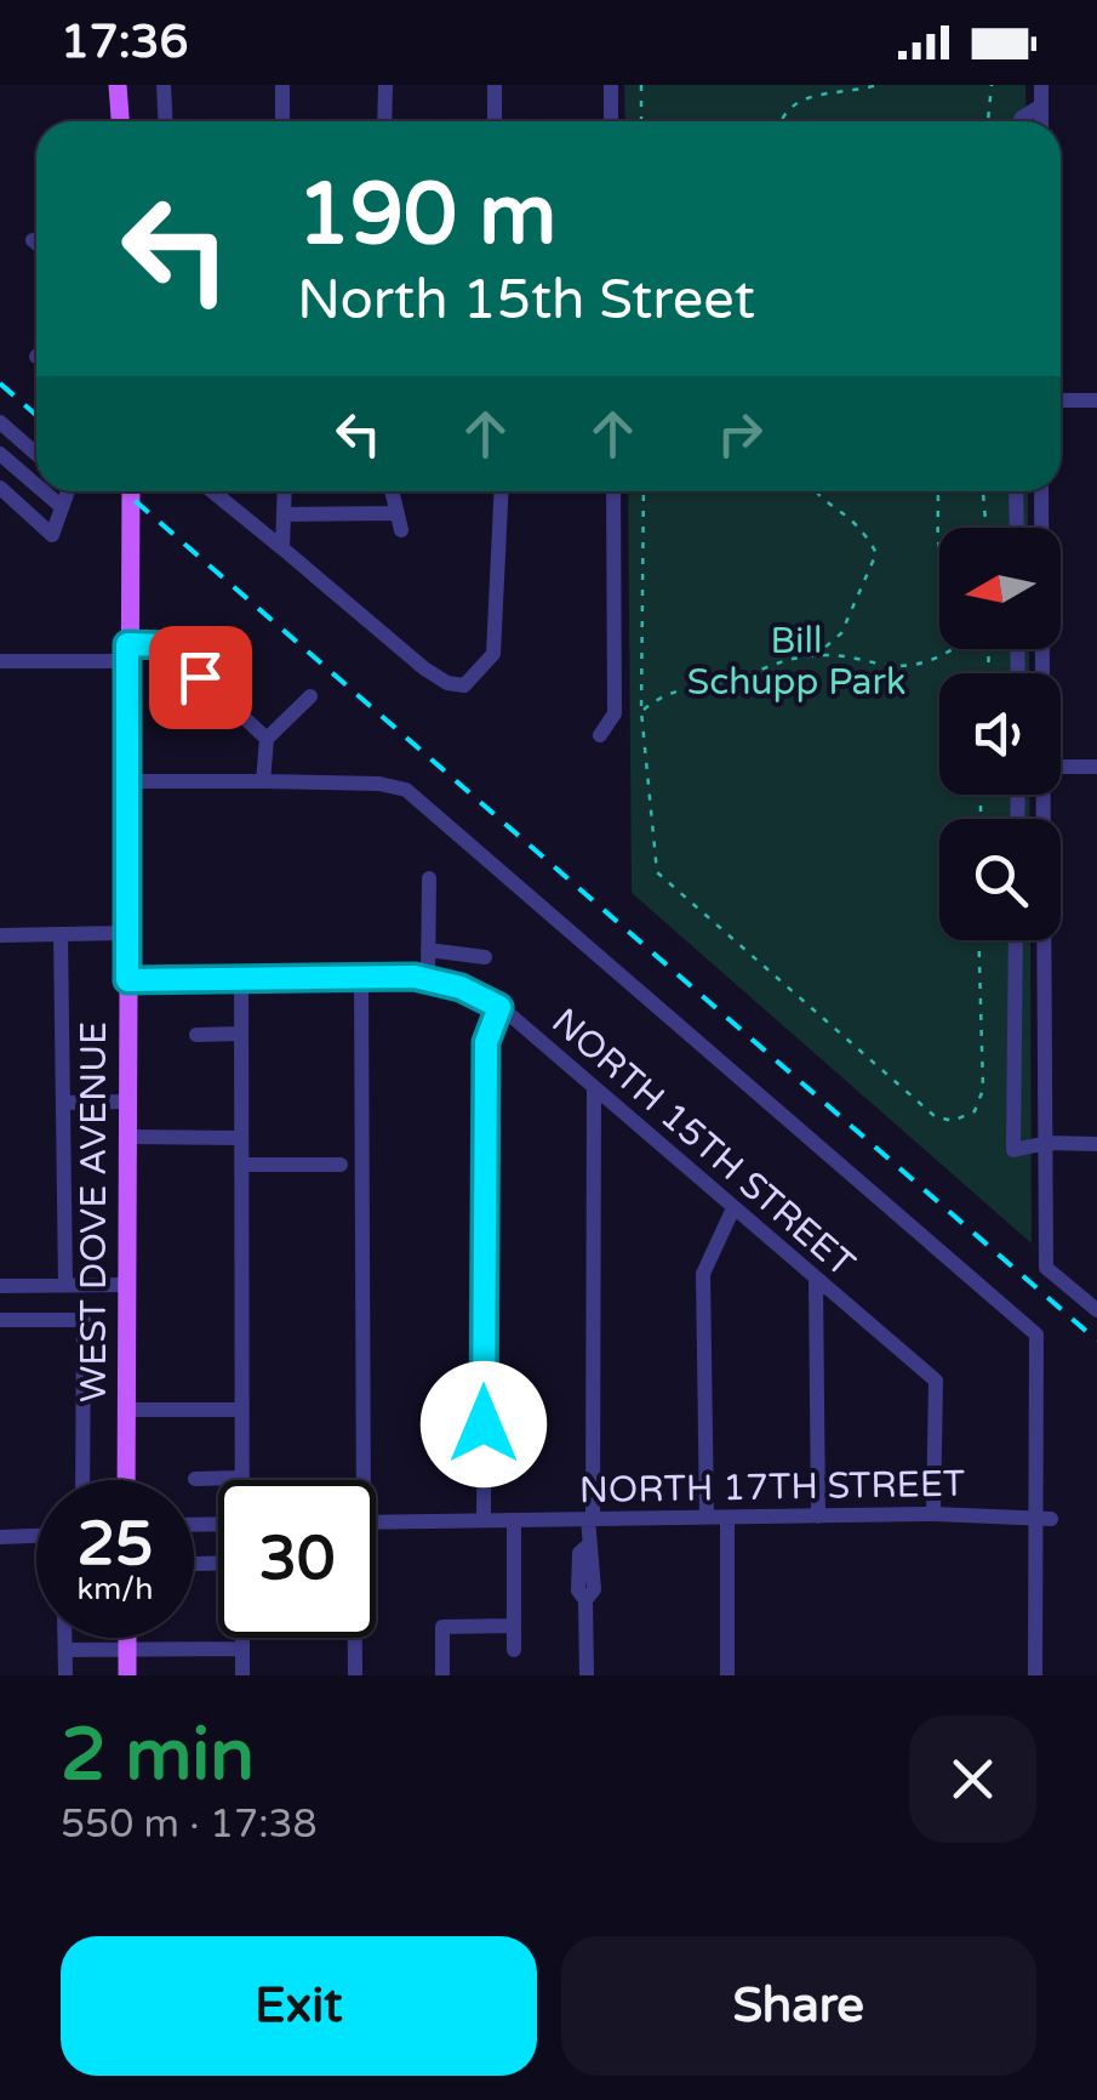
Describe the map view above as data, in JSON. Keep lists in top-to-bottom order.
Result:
{
  "streets": {
    "main road": ["WEST DOVE AVENUE"],
    "street": ["NORTH 15TH STREET", "NORTH 17TH STREET"]
  },
  "crossings": [
    ["NORTH 15TH STREET", "WEST DOVE AVENUE"],
    ["NORTH 15TH STREET", "NORTH 17TH STREET"]
  ],
  "parks": ["Bill Schupp Park"],
  "north": "left",
  "page": {
    "status": "17:36",
    "turn": ["190 m", "North 15th Street"],
    "speed": "25 km/h",
    "limit": "30",
    "heading": ["2 min", "550 m · 17:38"],
    "buttons": ["Exit", "Share"]
  }
}
